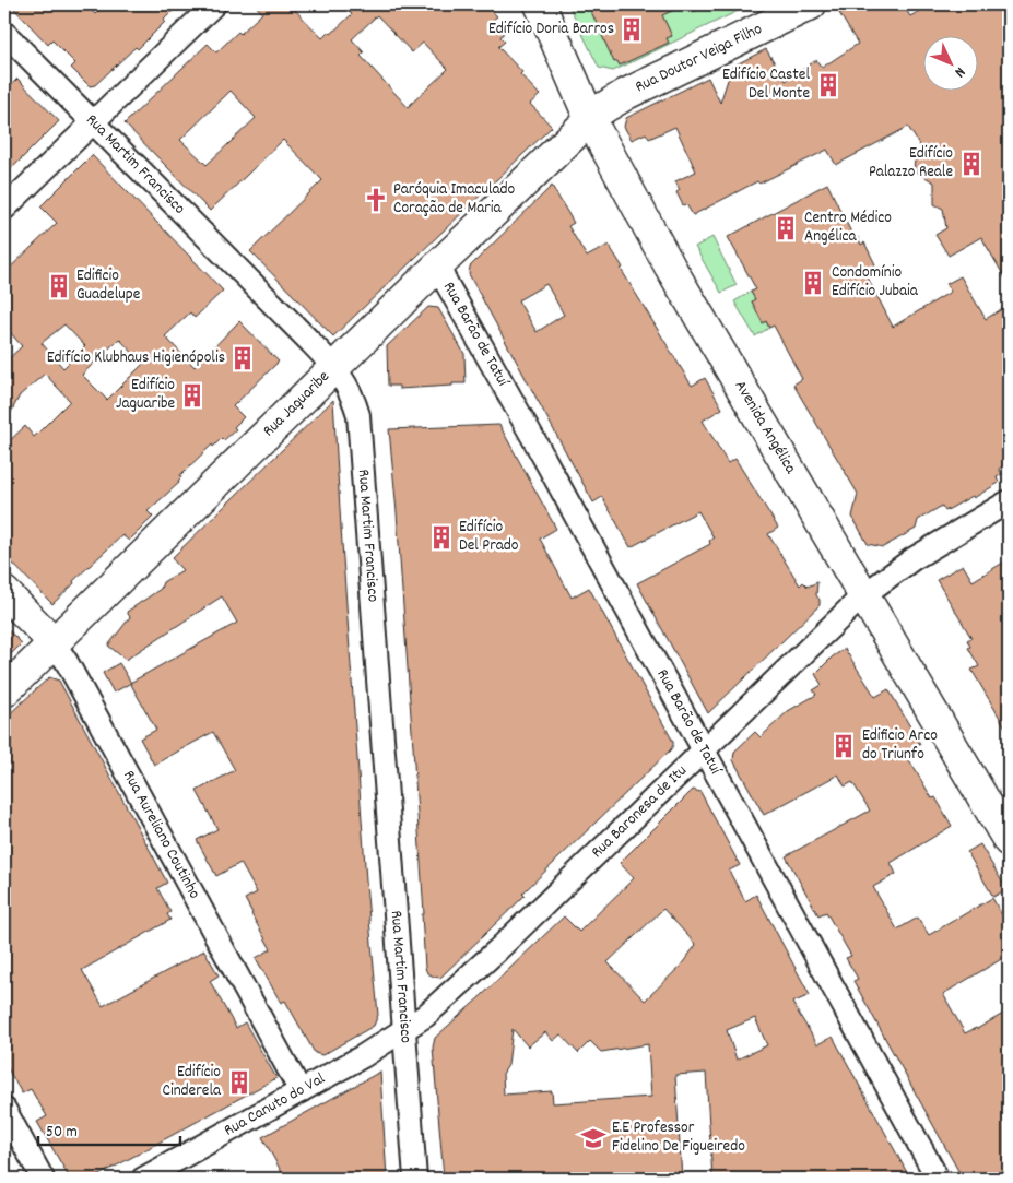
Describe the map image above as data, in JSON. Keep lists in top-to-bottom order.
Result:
{
  "streets": {
    "street": [
      "Rua Doutor Veiga Filho",
      "Rua Martim Francisco",
      "Rua Barão de Tatuí",
      "Rua Jaguaribe",
      "Avenida Angélica",
      "Rua Baronesa de Itu",
      "Rua Aureliano Coutinho",
      "Rua Canuto do Val"
    ]
  },
  "crossings": [
    ["Rua Doutor Veiga Filho", "Rua Jaguaribe"],
    ["Rua Doutor Veiga Filho", "Avenida Angélica"],
    ["Rua Martim Francisco", "Rua Jaguaribe"],
    ["Rua Martim Francisco", "Rua Baronesa de Itu"],
    ["Rua Martim Francisco", "Rua Canuto do Val"],
    ["Rua Barão de Tatuí", "Rua Jaguaribe"],
    ["Rua Barão de Tatuí", "Rua Baronesa de Itu"],
    ["Rua Jaguaribe", "Avenida Angélica"],
    ["Rua Jaguaribe", "Rua Aureliano Coutinho"],
    ["Avenida Angélica", "Rua Baronesa de Itu"],
    ["Rua Baronesa de Itu", "Rua Canuto do Val"],
    ["Rua Aureliano Coutinho", "Rua Canuto do Val"]
  ],
  "places": {
    "building": [
      "Edifício Doria Barros",
      "Edifício Castel Del Monte",
      "Edifício Palazzo Reale",
      "Centro Médico Angélica",
      "Condomínio Edifício Jubaia",
      "Edificio Guadelupe",
      "Edifício Klubhaus Higienópolis",
      "Edifício Jaguaribe",
      "Edifício Del Prado",
      "Edificio Arco do Triunfo",
      "Edifício Cinderela"
    ],
    "church": ["Paróquia Imaculado Coração de Maria"],
    "school or university": ["E.E Professor Fidelino De Figueiredo"]
  },
  "scale_bar": "50 m",
  "north": "bottom right"
}
